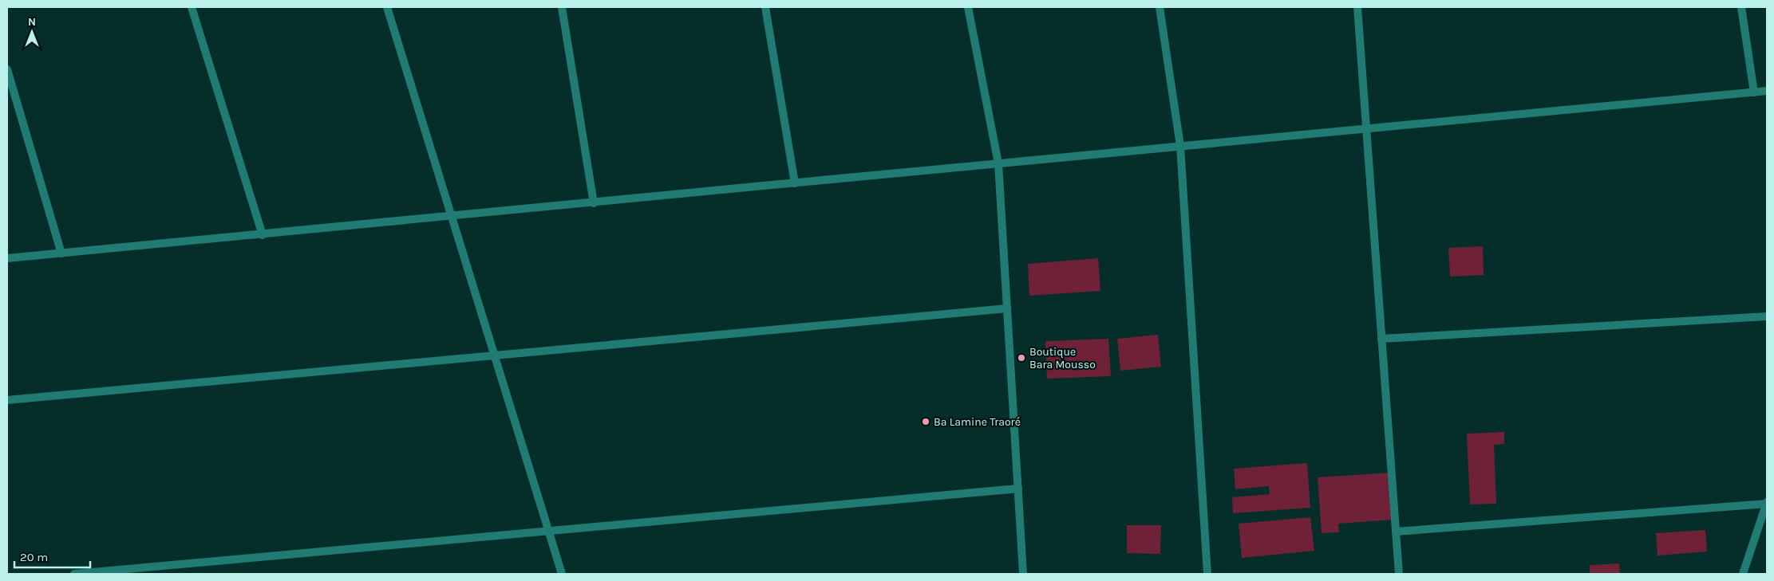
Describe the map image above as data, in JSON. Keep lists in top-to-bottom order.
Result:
{
  "places": ["Boutique Bara Mousso", "Ba Lamine Traoré"],
  "scale_bar": "20 m",
  "north": "top"
}
